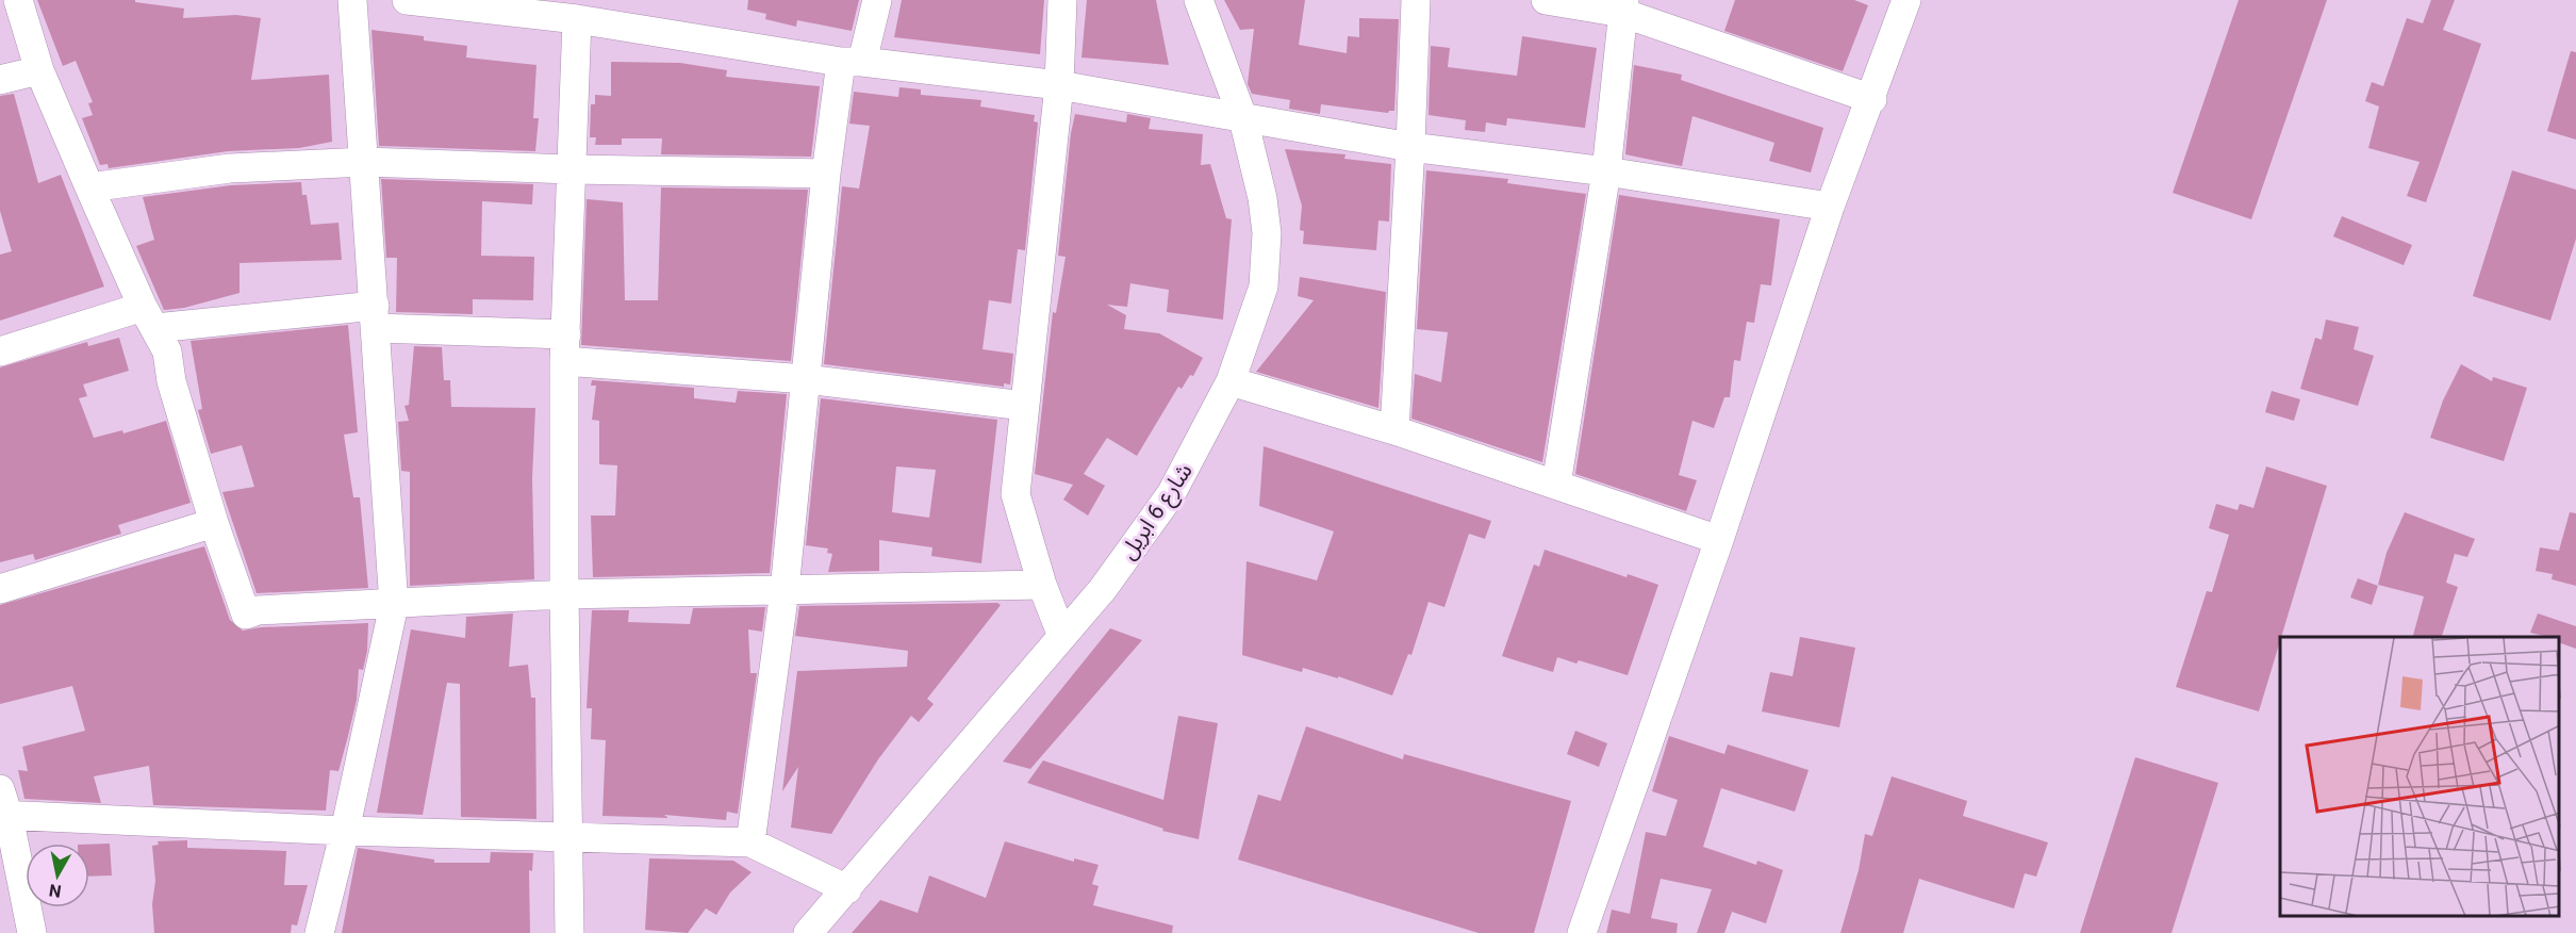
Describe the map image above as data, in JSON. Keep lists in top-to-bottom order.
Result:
{
  "streets": {
    "street": ["شارع 6 ابريل"]
  },
  "north": "bottom"
}
